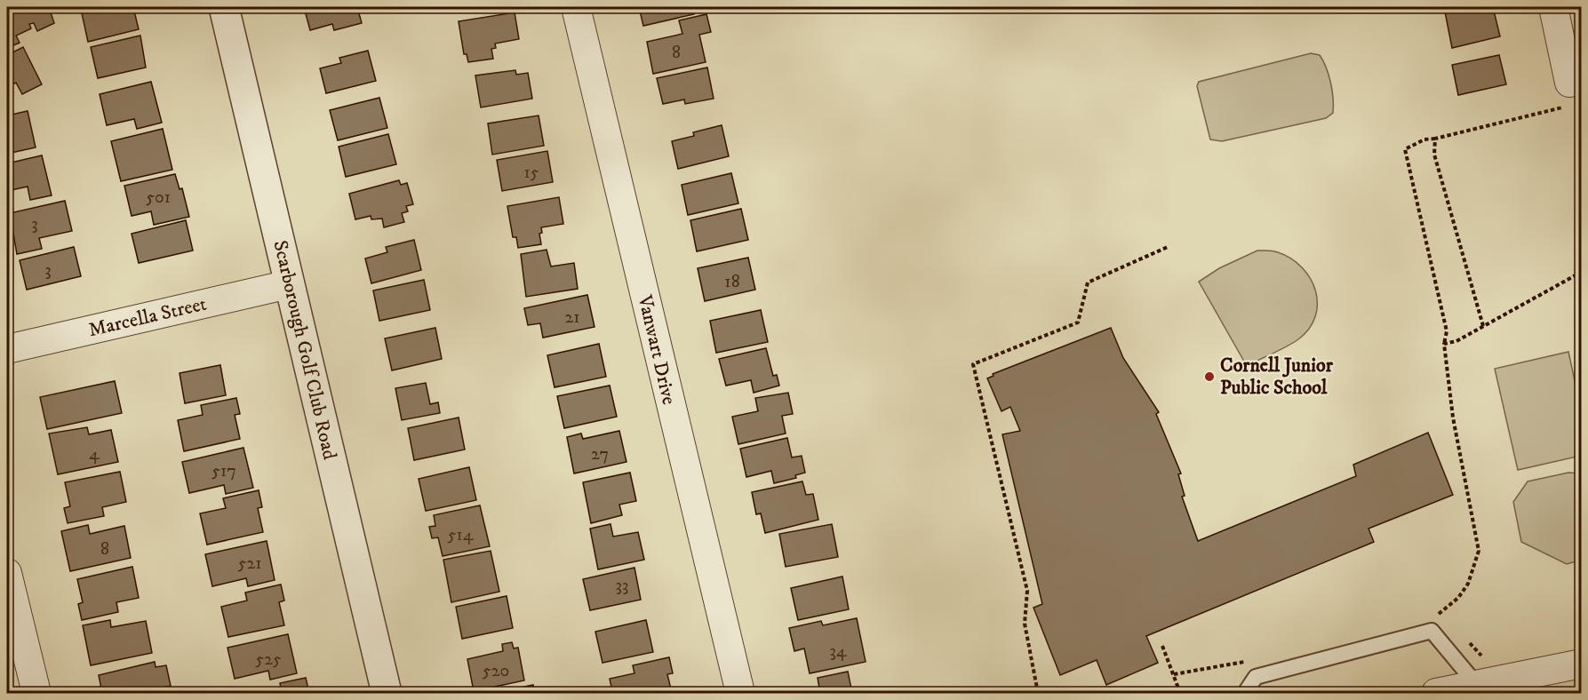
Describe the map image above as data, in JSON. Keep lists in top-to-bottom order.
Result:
{
  "streets": {
    "street": ["Marcella Street", "Scarborough Golf Club Road", "Vanwart Drive"]
  },
  "crossings": [
    ["Marcella Street", "Scarborough Golf Club Road"]
  ],
  "places": ["Cornell Junior Public School"],
  "house_numbers": [
    "8",
    "15",
    "501",
    "3",
    "3",
    "18",
    "21",
    "4",
    "27",
    "517",
    "514",
    "8",
    "521",
    "33",
    "34",
    "525",
    "520"
  ]
}
